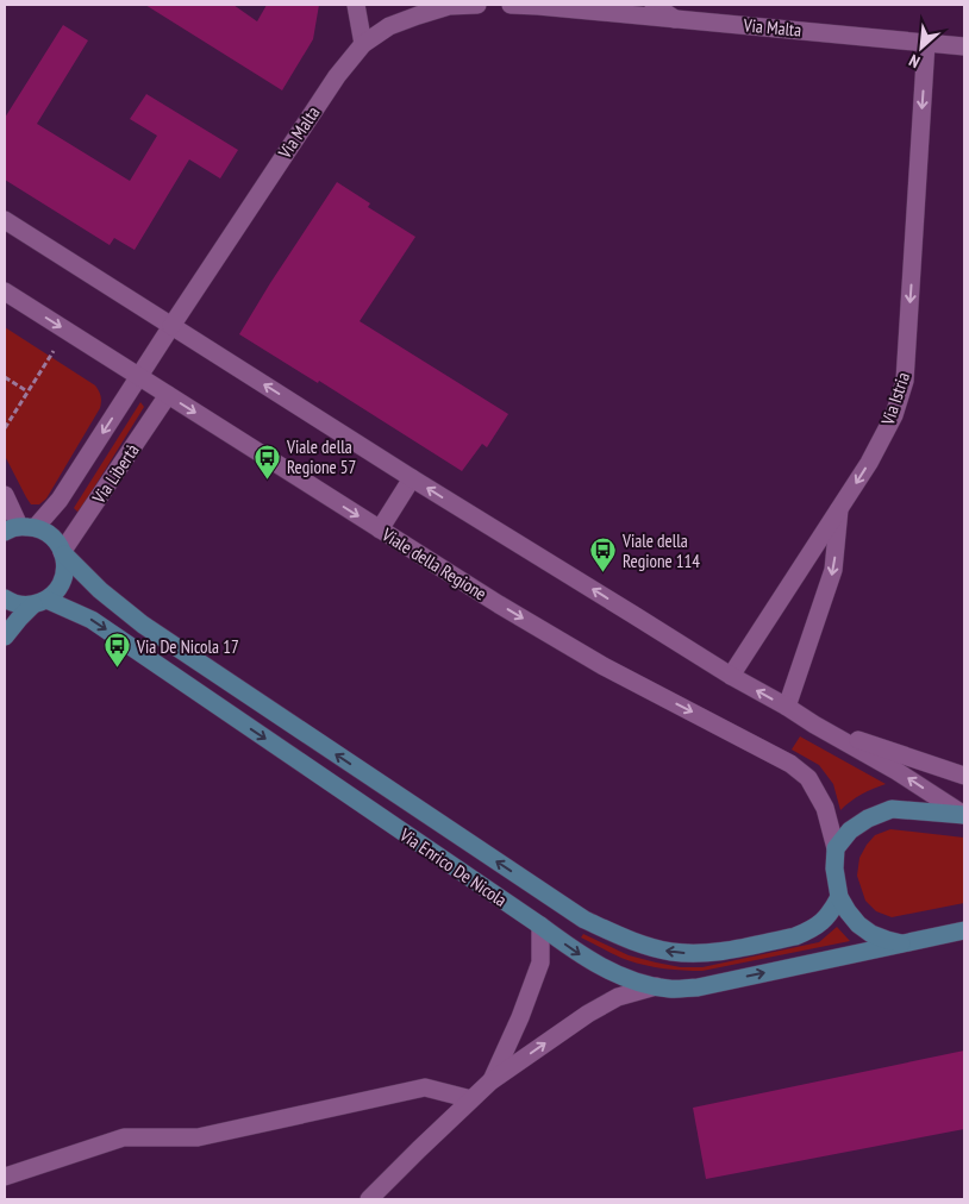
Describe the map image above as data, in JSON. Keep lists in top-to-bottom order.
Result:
{
  "streets": {
    "main road": ["Via Enrico De Nicola"],
    "street": [
      "Via Malta",
      "Via Istria",
      "Via Libertà",
      "Viale della Regione"
    ]
  },
  "crossings": [
    ["Via Malta", "Via Istria"],
    ["Via Malta", "Via Libertà"],
    ["Via Malta", "Viale della Regione"],
    ["Via Libertà", "Viale della Regione"],
    ["Via Libertà", "Via Enrico De Nicola"]
  ],
  "one_way": ["Via Istria"],
  "places": {
    "bus stop": ["Viale della Regione 57", "Viale della Regione 114", "Via De Nicola 17"]
  },
  "north": "bottom left"
}
